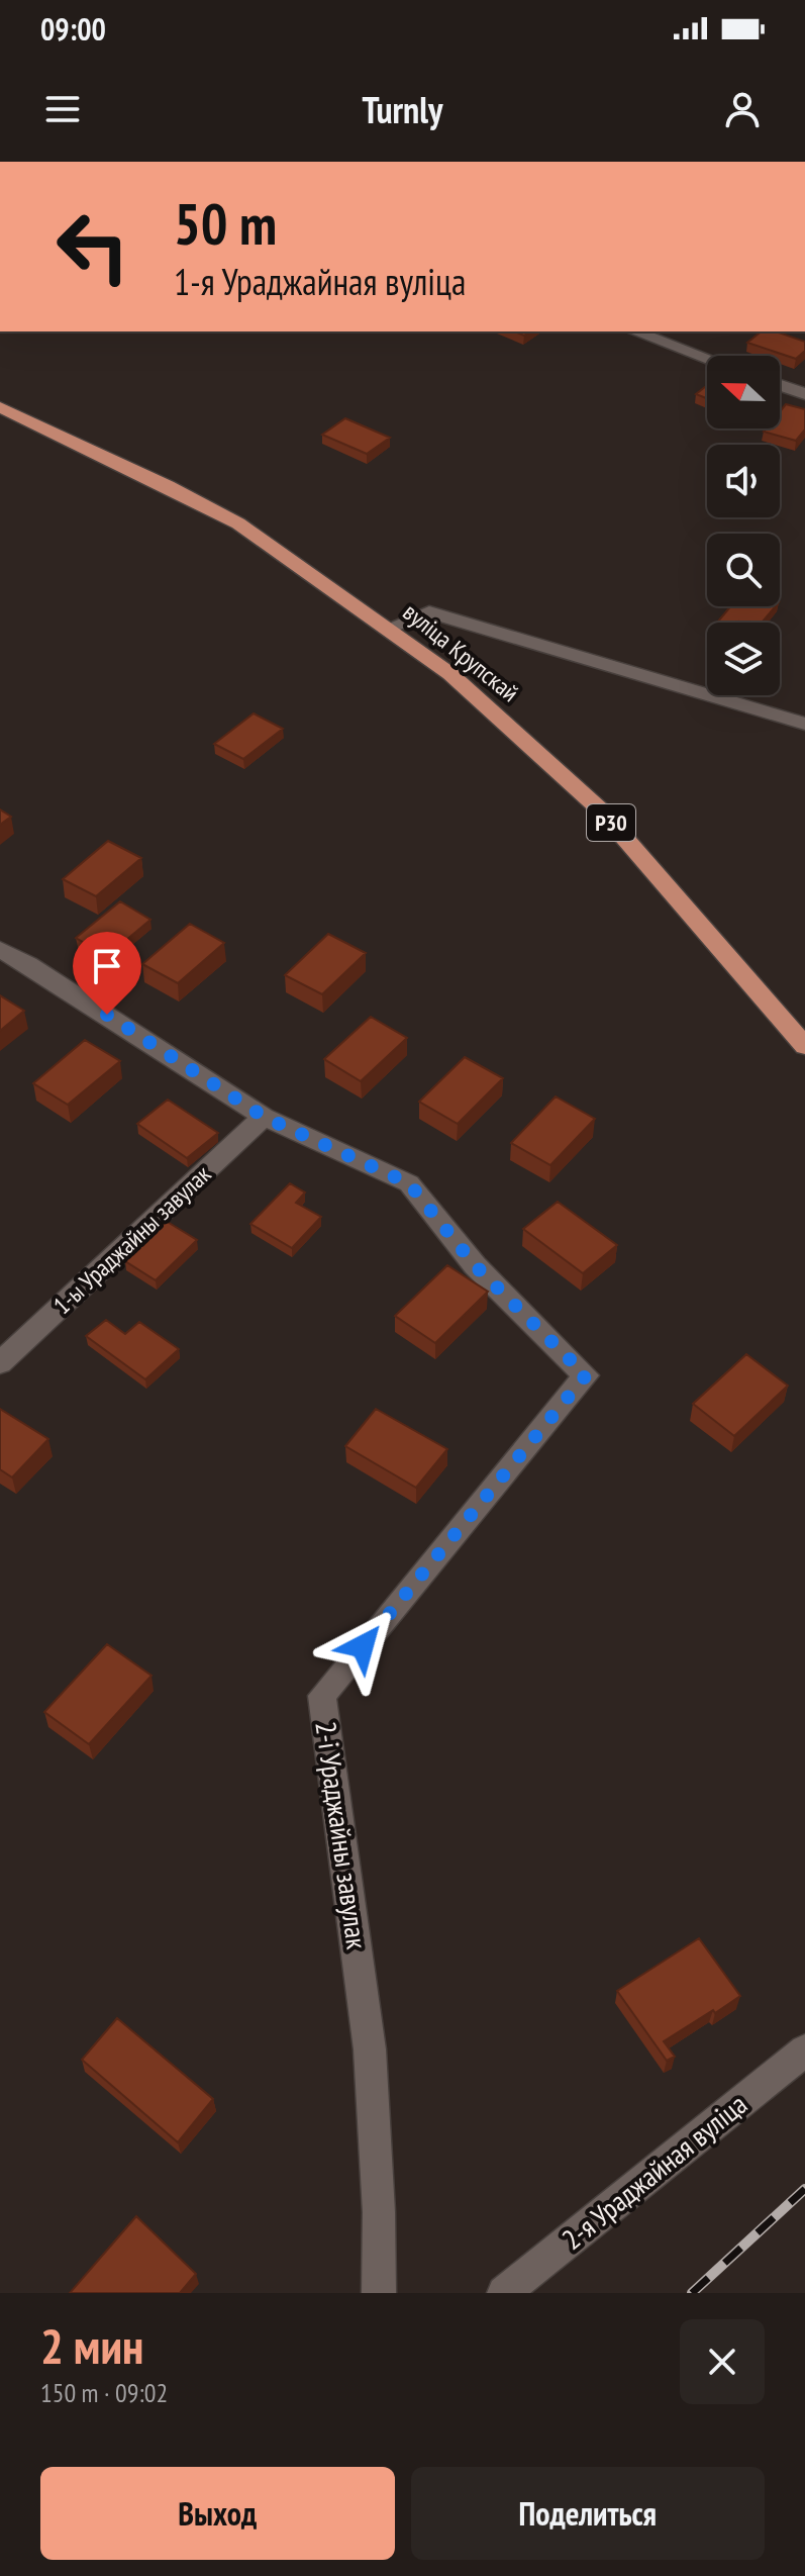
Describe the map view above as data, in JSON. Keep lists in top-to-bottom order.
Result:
{
  "streets": {
    "main road": ["вуліца Крупскай", "Р30"],
    "street": ["1-ы Ураджайны завулак", "2-і Ураджайны завулак", "2-я Ураджайная вуліца"]
  },
  "crossings": [
    ["1-ы Ураджайны завулак", "2-і Ураджайны завулак"]
  ],
  "north": "left",
  "page": {
    "status": "09:00",
    "header": "Turnly",
    "turn": ["50 m", "1-я Ураджайная вуліца"],
    "heading": ["2 мин", "150 m · 09:02"],
    "buttons": ["Выход", "Поделиться"]
  }
}
